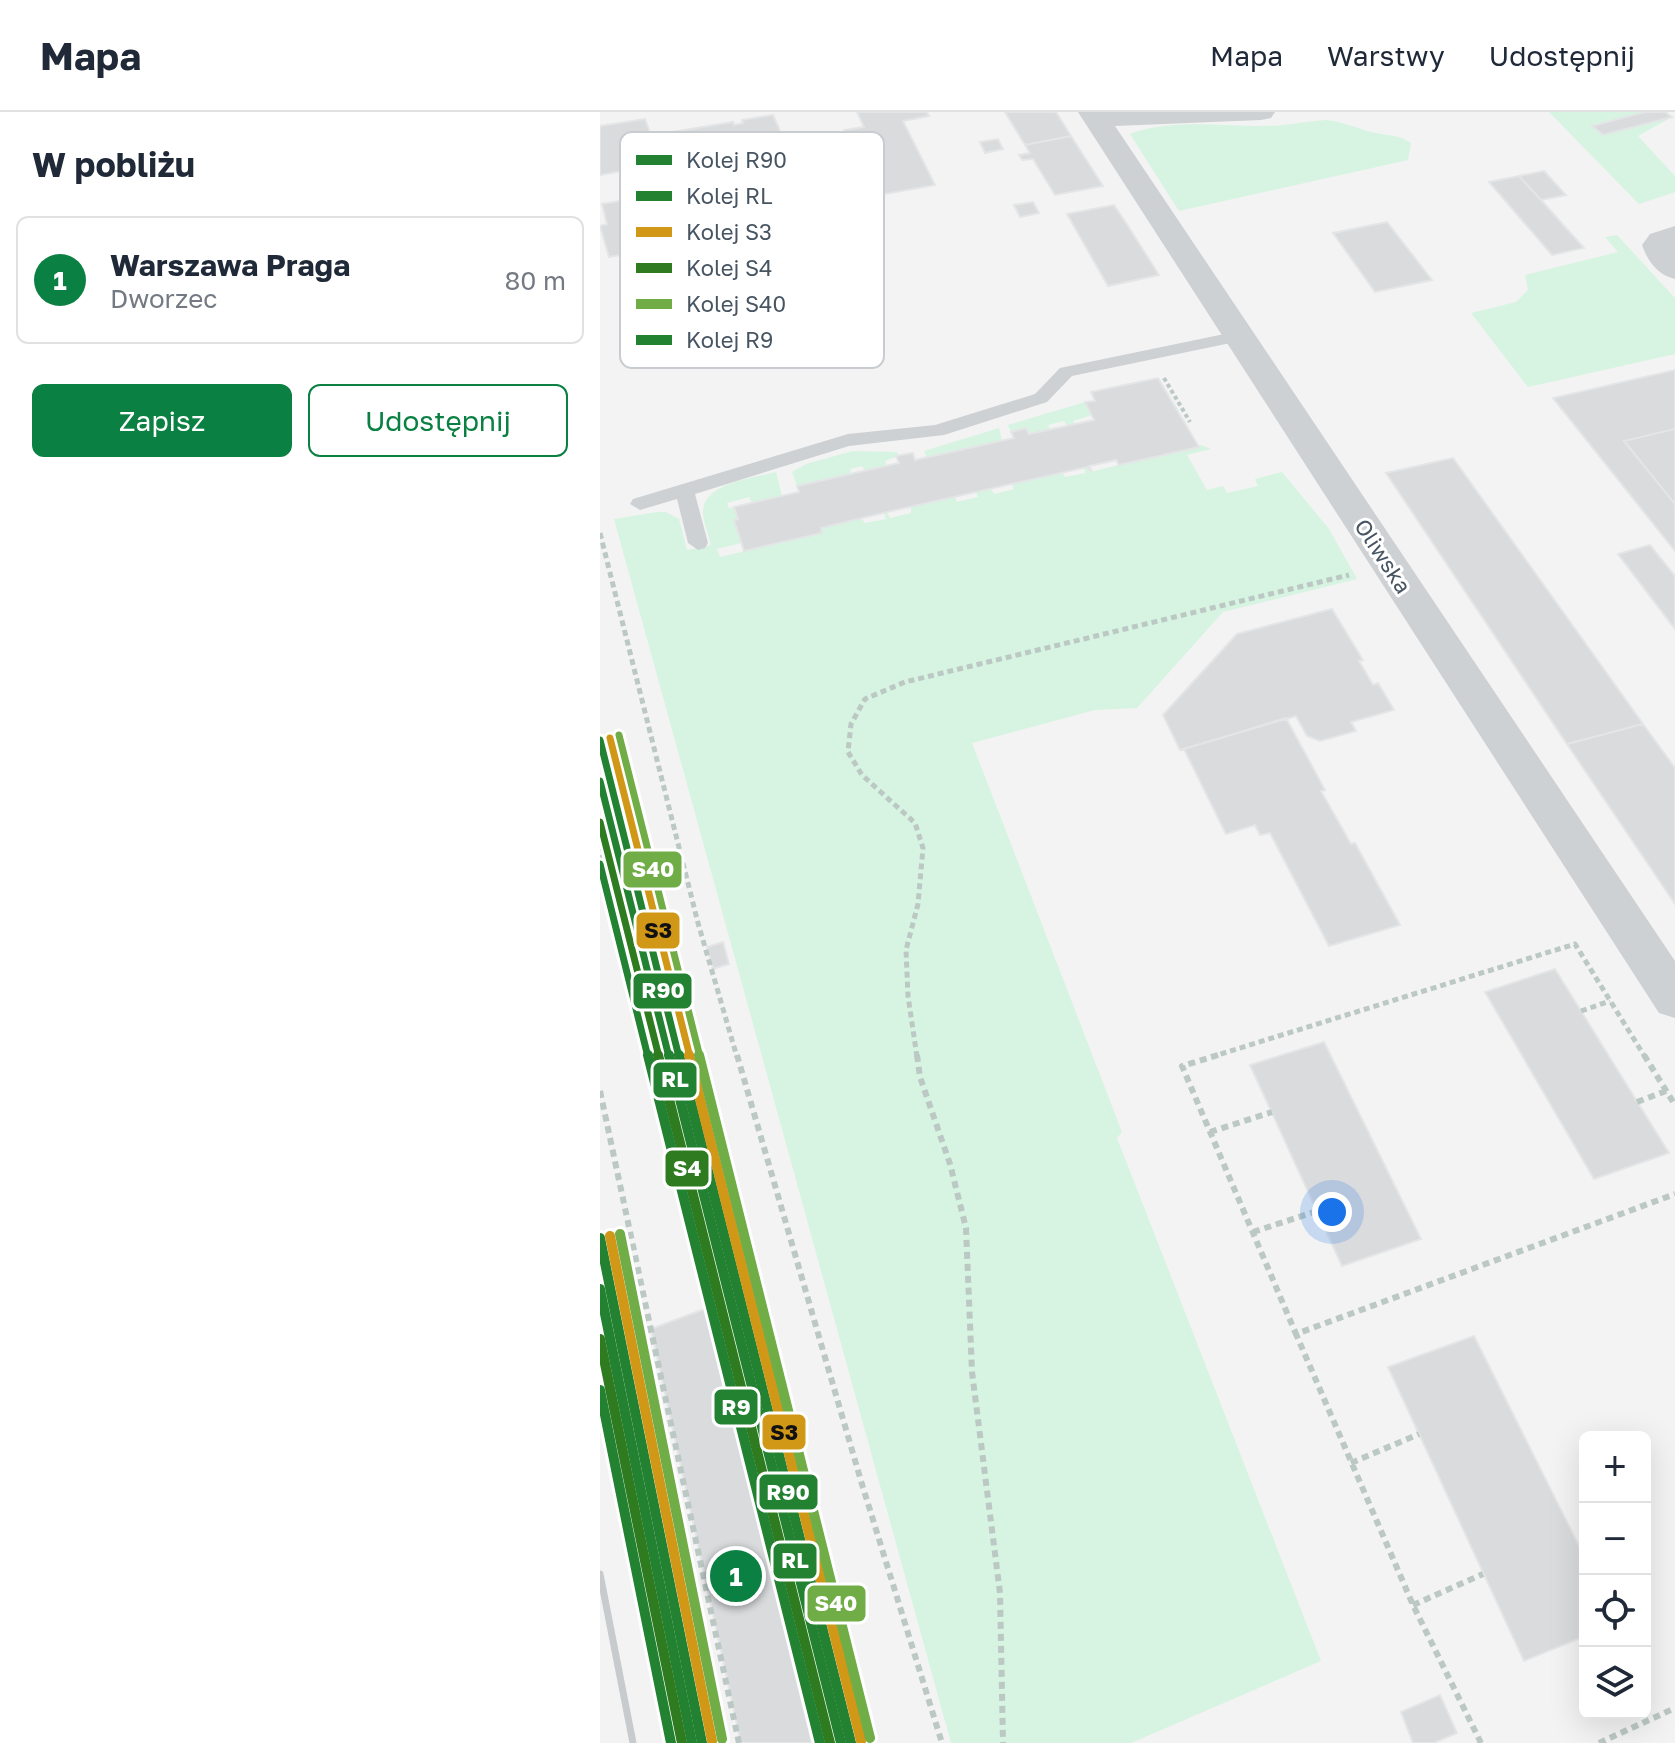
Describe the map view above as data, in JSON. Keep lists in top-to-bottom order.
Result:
{
  "streets": {
    "street": ["Oliwska"]
  },
  "lines": [
    "rail line S40",
    "rail line S3",
    "rail line R90",
    "rail line RL",
    "rail line S4",
    "rail line R9"
  ],
  "legend": [
    "Kolej R90",
    "Kolej RL",
    "Kolej S3",
    "Kolej S4",
    "Kolej S40",
    "Kolej R9"
  ],
  "page": {
    "header": "Mapa",
    "nav": ["Mapa", "Warstwy", "Udostępnij"],
    "heading": "W pobliżu",
    "list": [
      {
        "mark": "1",
        "name": "Warszawa Praga",
        "note": "Dworzec",
        "value": "80 m"
      }
    ],
    "buttons": ["Zapisz", "Udostępnij"],
    "map_buttons": ["+", "−"],
    "pins": "1"
  }
}
